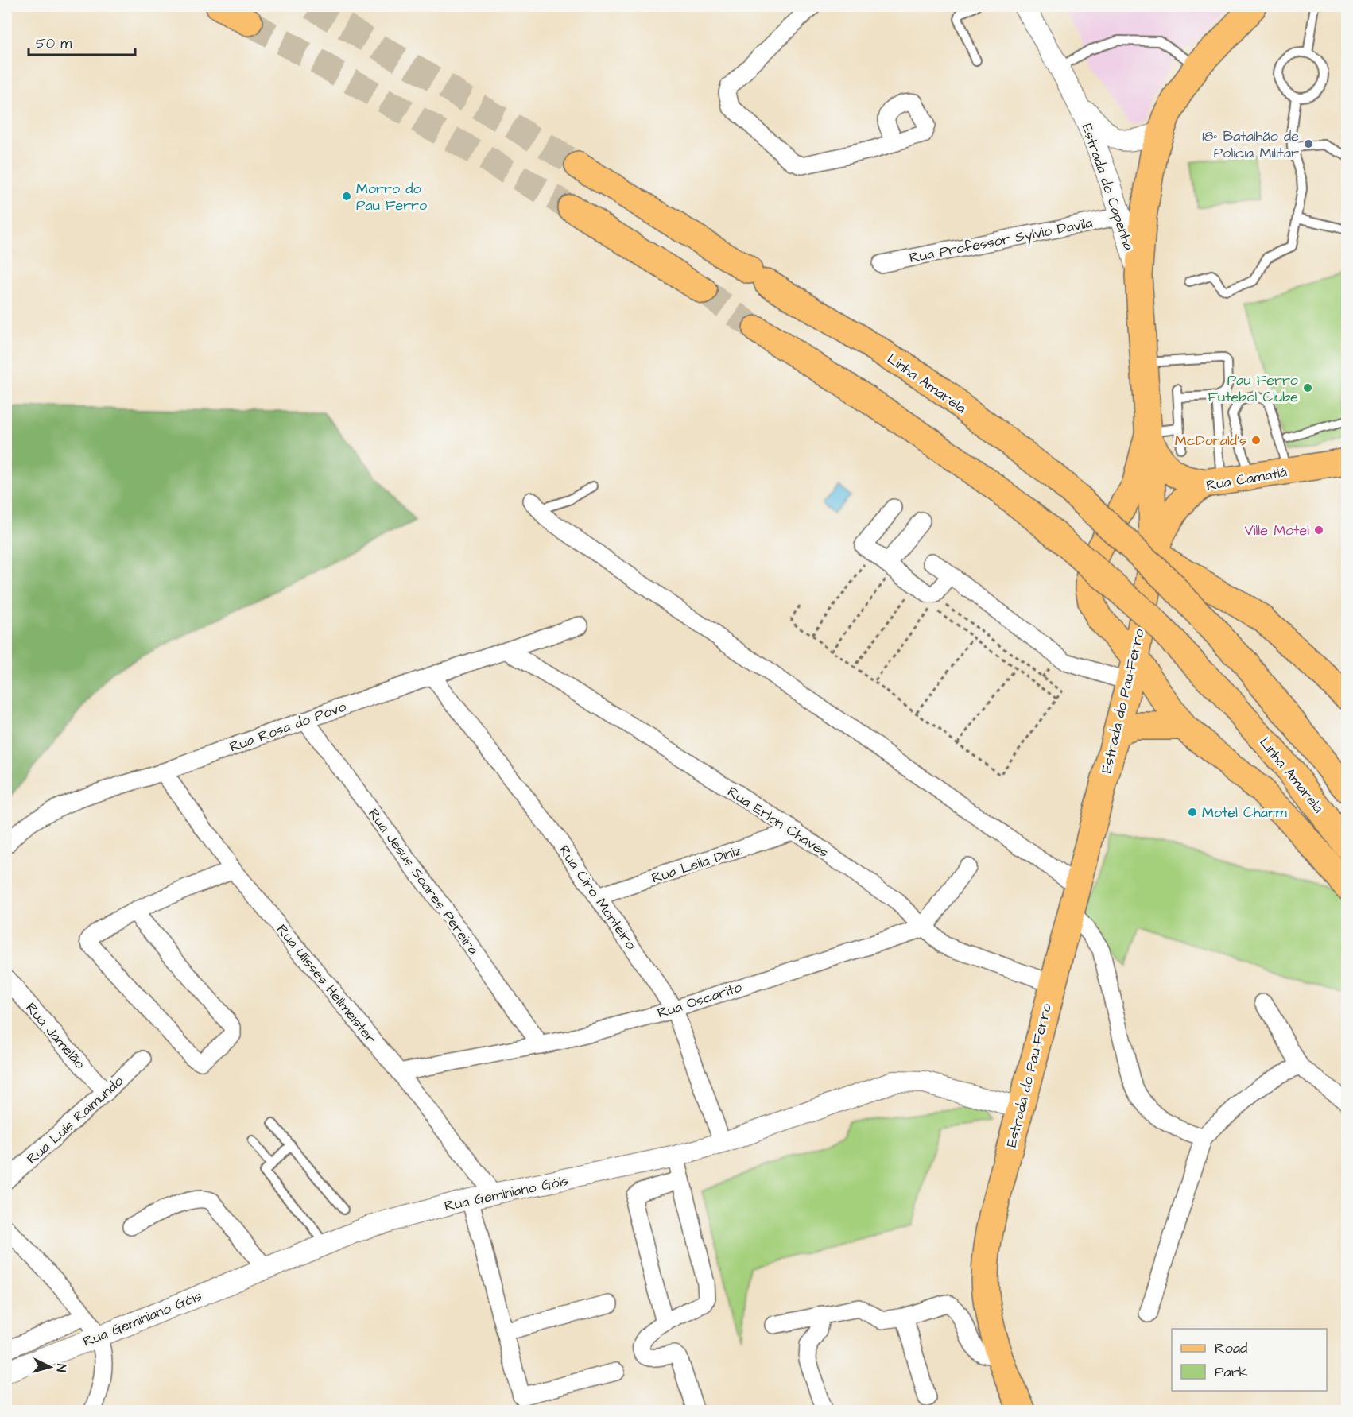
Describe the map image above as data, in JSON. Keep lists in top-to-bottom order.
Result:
{
  "streets": {
    "main road": ["Linha Amarela", "Rua Camatiá", "Estrada do Pau-Ferro"],
    "street": [
      "Estrada do Capenha",
      "Rua Professor Sylvio Davila",
      "Rua Rosa do Povo",
      "Rua Erlon Chaves",
      "Rua Leila Diniz",
      "Rua Jesus Soares Pereira",
      "Rua Ciro Monteiro",
      "Rua Ulisses Hellmeister",
      "Rua Oscarito",
      "Rua Jamelão",
      "Rua Luís Raimundo",
      "Rua Geminiano Góis"
    ]
  },
  "crossings": [
    ["Estrada do Capenha", "Rua Professor Sylvio Davila"],
    ["Estrada do Capenha", "Estrada do Pau-Ferro"],
    ["Rua Camatiá", "Estrada do Pau-Ferro"],
    ["Estrada do Pau-Ferro", "Rua Erlon Chaves"],
    ["Estrada do Pau-Ferro", "Rua Geminiano Góis"],
    ["Rua Rosa do Povo", "Rua Erlon Chaves"],
    ["Rua Rosa do Povo", "Rua Jesus Soares Pereira"],
    ["Rua Rosa do Povo", "Rua Ciro Monteiro"],
    ["Rua Rosa do Povo", "Rua Ulisses Hellmeister"],
    ["Rua Erlon Chaves", "Rua Leila Diniz"],
    ["Rua Erlon Chaves", "Rua Oscarito"],
    ["Rua Leila Diniz", "Rua Ciro Monteiro"],
    ["Rua Jesus Soares Pereira", "Rua Oscarito"],
    ["Rua Ciro Monteiro", "Rua Oscarito"],
    ["Rua Ciro Monteiro", "Rua Geminiano Góis"],
    ["Rua Ulisses Hellmeister", "Rua Oscarito"],
    ["Rua Ulisses Hellmeister", "Rua Geminiano Góis"],
    ["Rua Jamelão", "Rua Luís Raimundo"]
  ],
  "places": [
    "18º Batalhão de Policia Militar",
    "Morro do Pau Ferro",
    "Pau Ferro Futebol Clube",
    "McDonald's",
    "Ville Motel",
    "Motel Charm"
  ],
  "legend": ["Road", "Park"],
  "scale_bar": "50 m",
  "north": "right"
}
